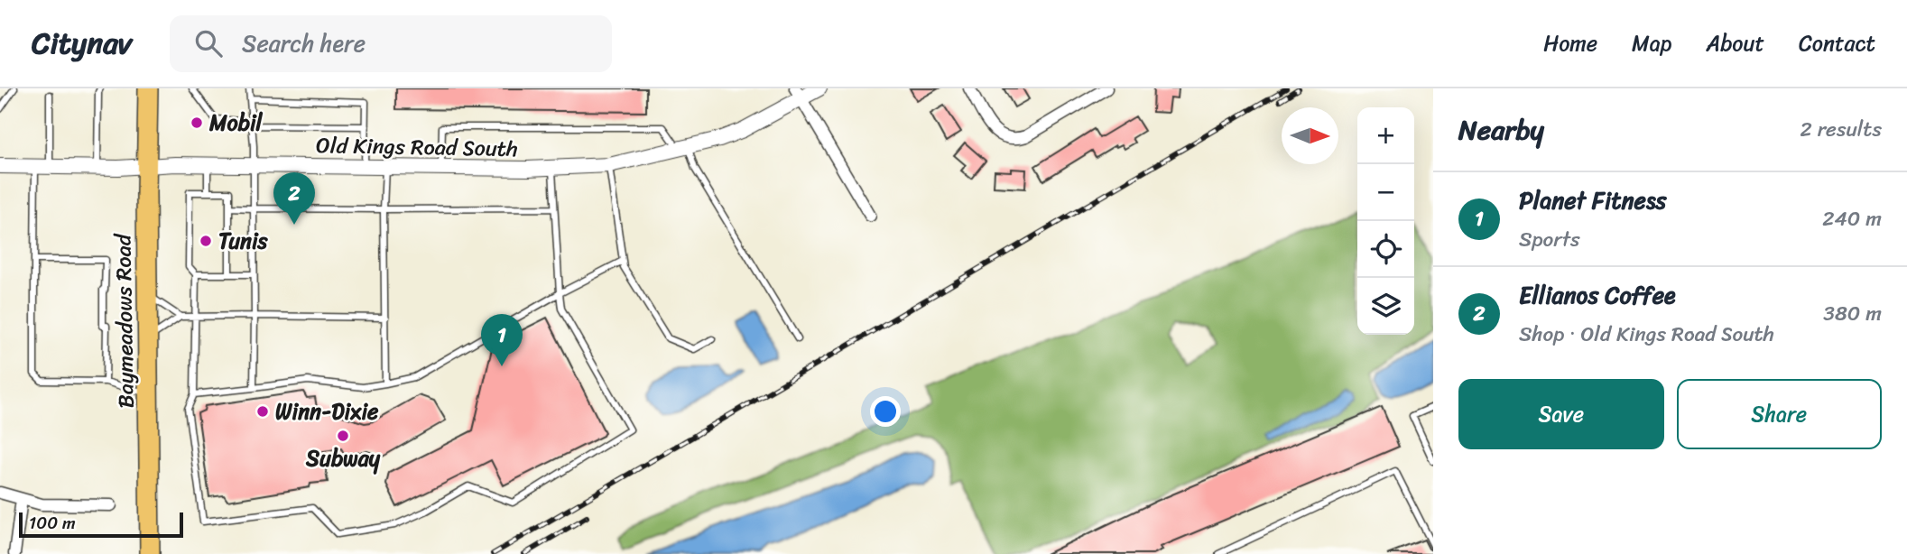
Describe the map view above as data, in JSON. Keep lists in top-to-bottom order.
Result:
{
  "streets": {
    "main road": ["Baymeadows Road"],
    "street": ["Old Kings Road South"]
  },
  "crossings": [
    ["Old Kings Road South", "Baymeadows Road"]
  ],
  "places": [
    "Mobil",
    "Tunis",
    "Winn-Dixie",
    "Subway"
  ],
  "scale_bar": "100 m",
  "north": "right",
  "page": {
    "header": "Citynav",
    "search": "Search here",
    "nav": [
      "Home",
      "Map",
      "About",
      "Contact"
    ],
    "heading": ["Nearby", "2 results"],
    "map_buttons": ["+", "−"],
    "list": [
      {
        "mark": "1",
        "name": "Planet Fitness",
        "note": "Sports",
        "value": "240 m"
      },
      {
        "mark": "2",
        "name": "Ellianos Coffee",
        "note": "Shop · Old Kings Road South",
        "value": "380 m"
      }
    ],
    "pins": ["2", "1"],
    "buttons": ["Save", "Share"],
    "scale": "100 m"
  }
}
